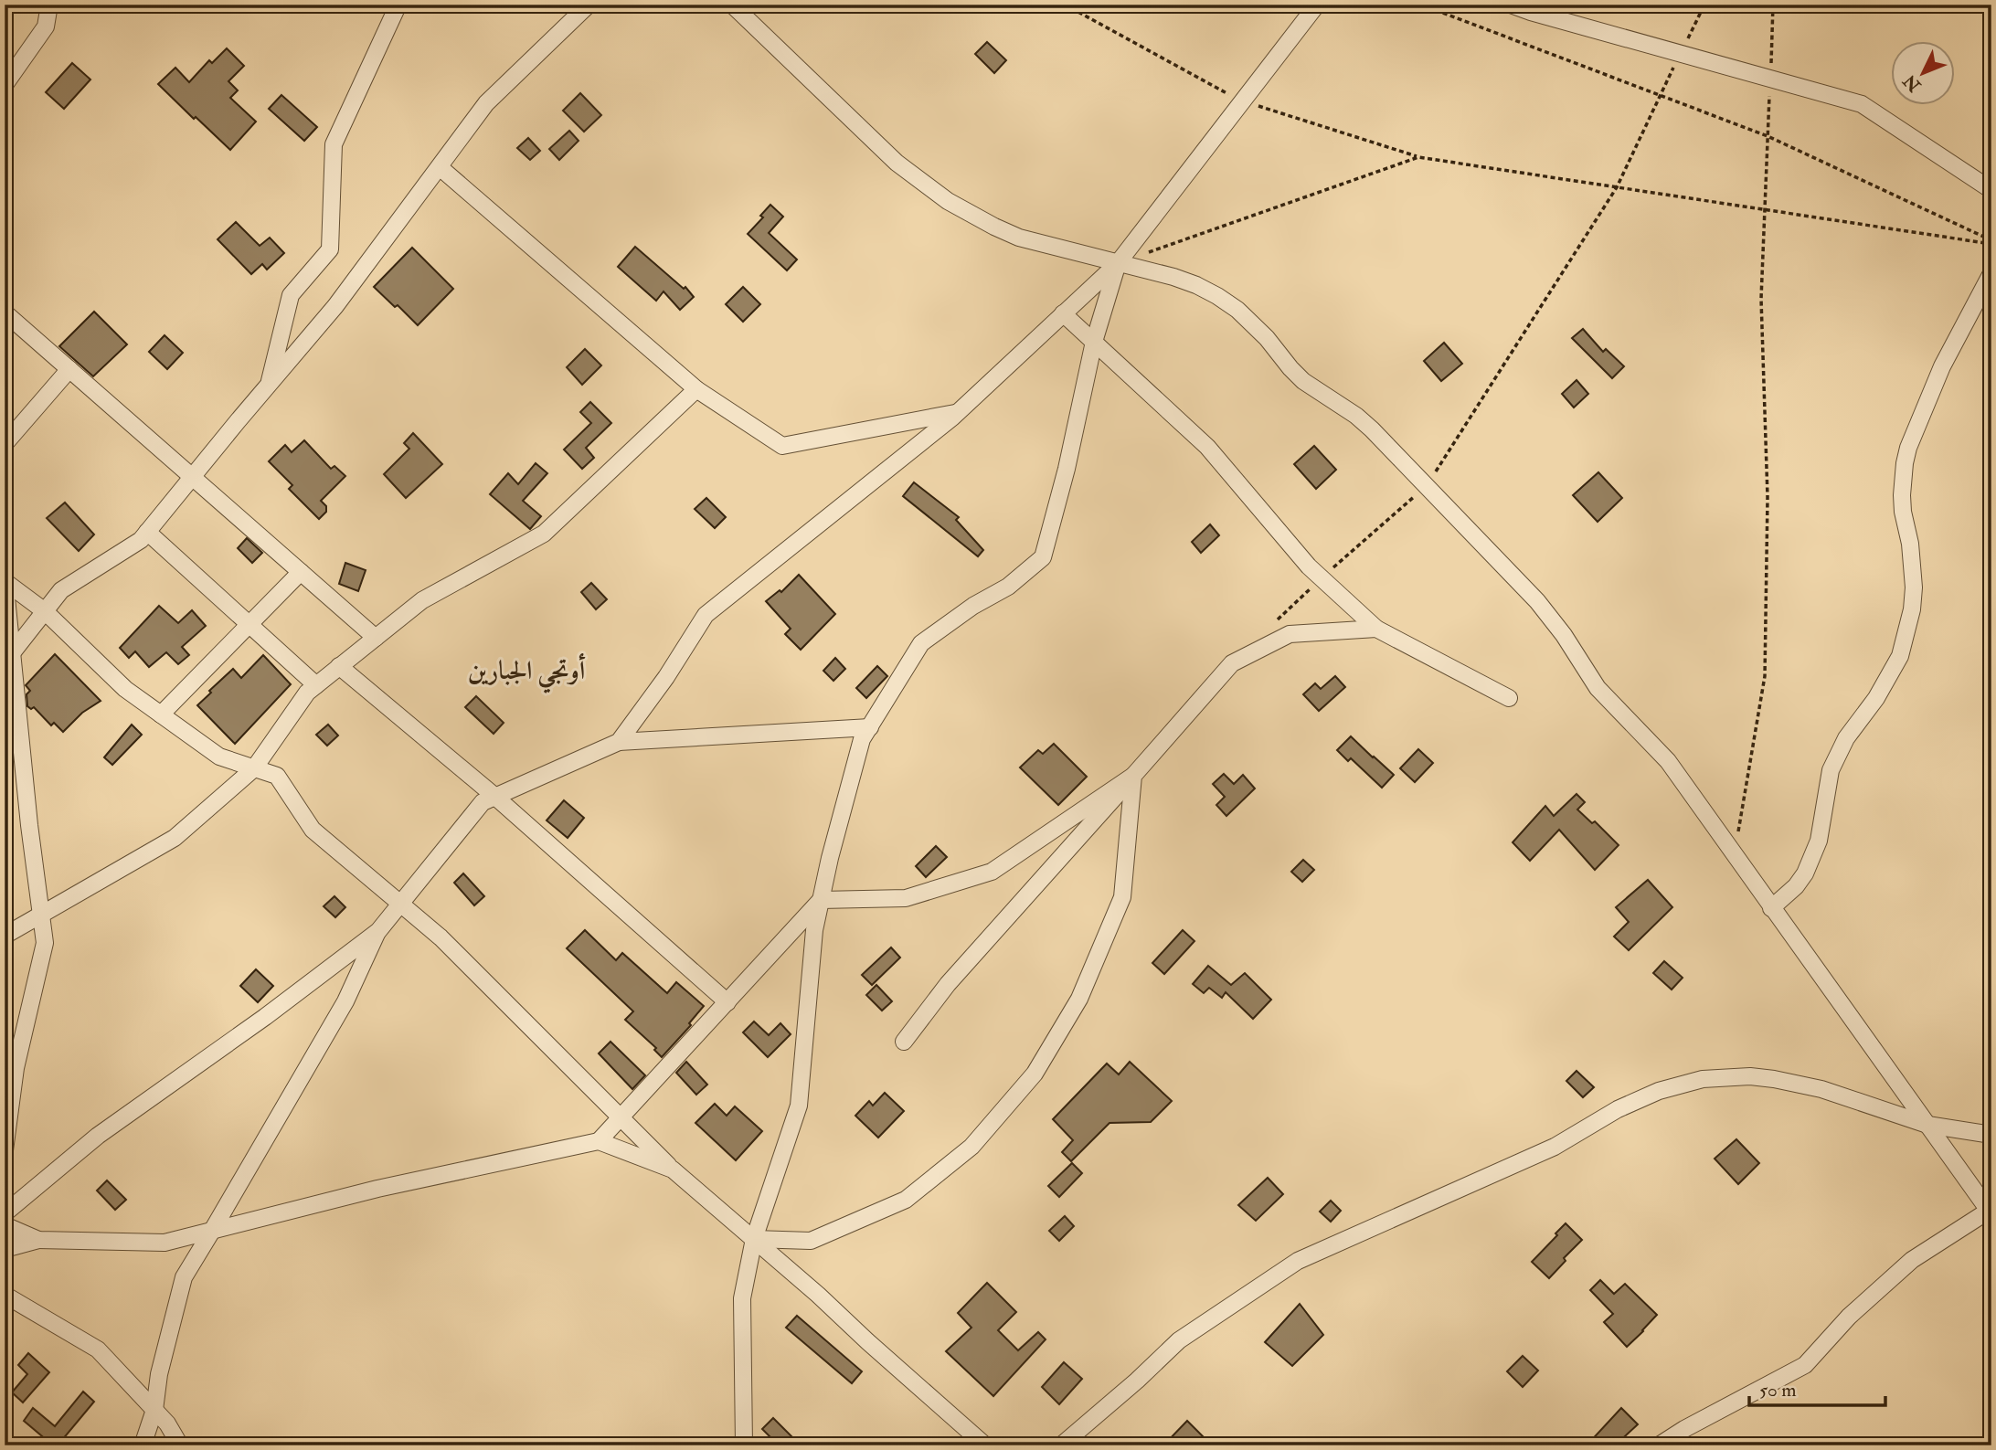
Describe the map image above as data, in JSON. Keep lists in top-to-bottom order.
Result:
{
  "districts": ["أوتجي الجبارين"],
  "scale_bar": "50 m",
  "north": "bottom left"
}
